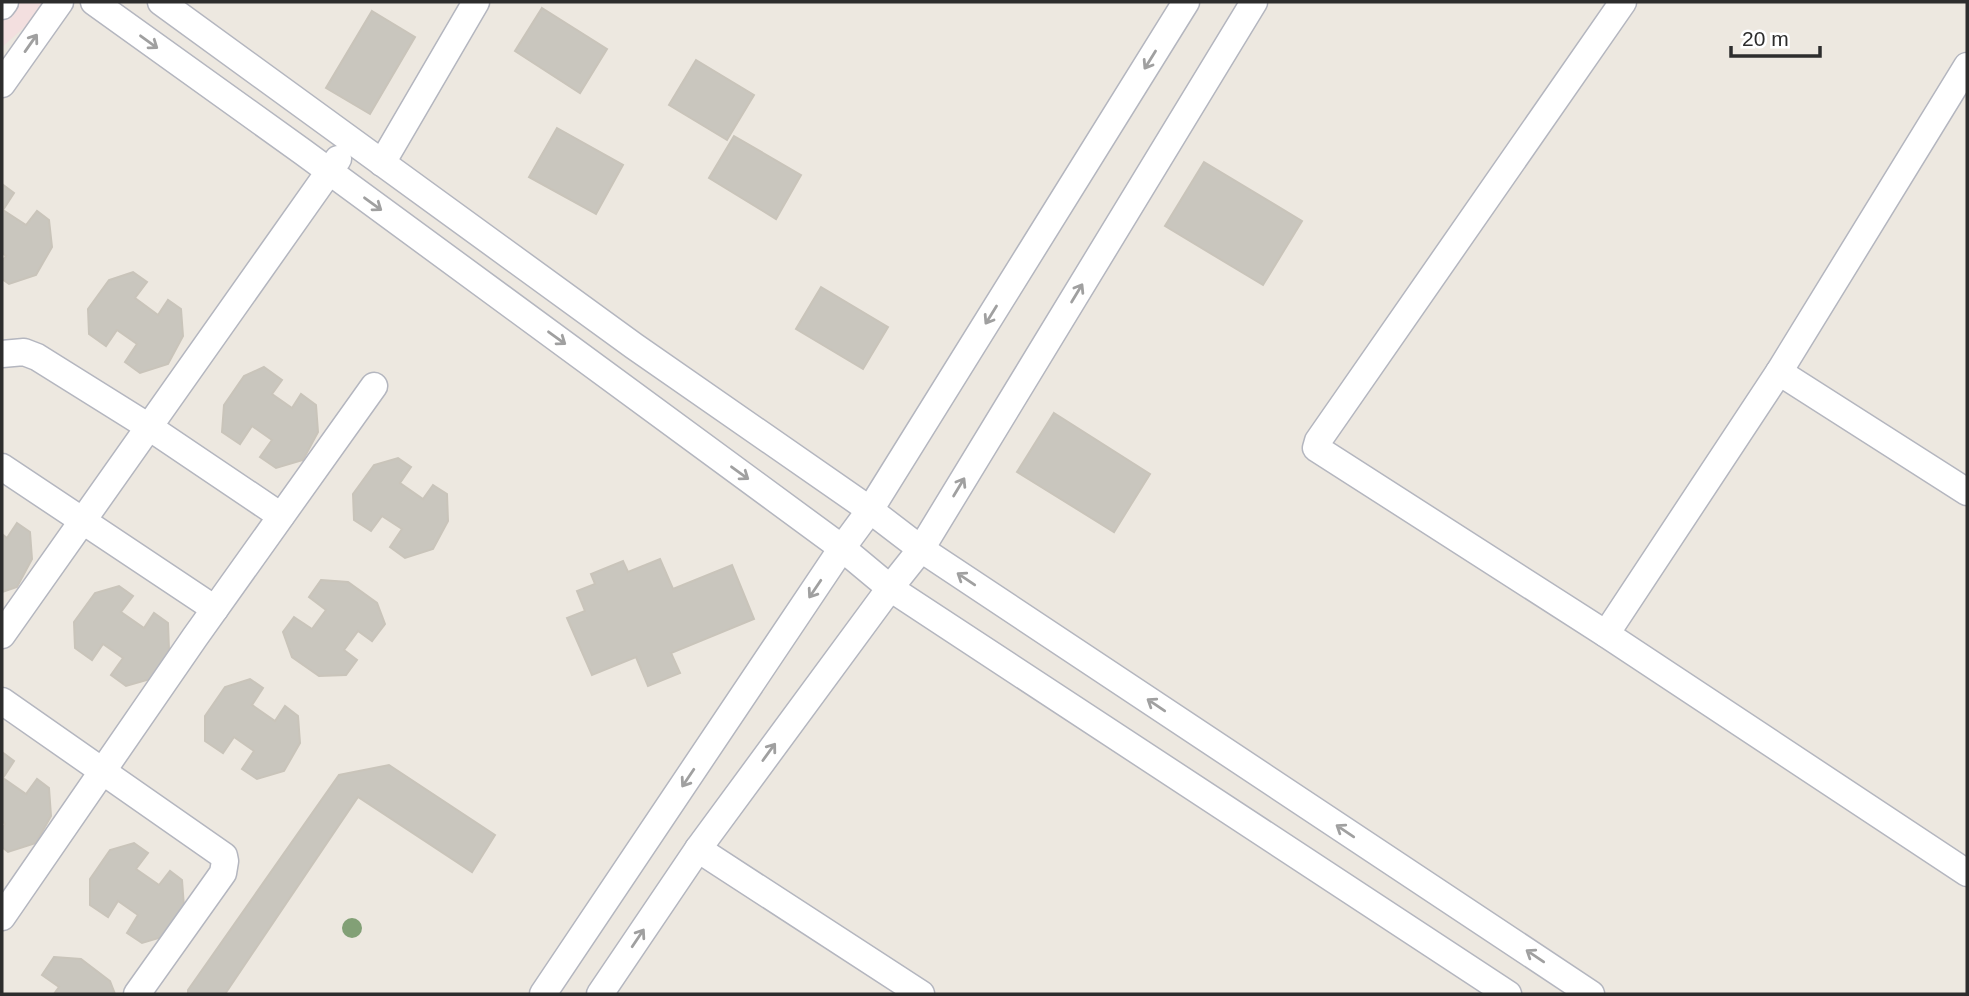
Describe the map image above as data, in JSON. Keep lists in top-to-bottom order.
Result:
{
  "scale_bar": "20 m"
}
